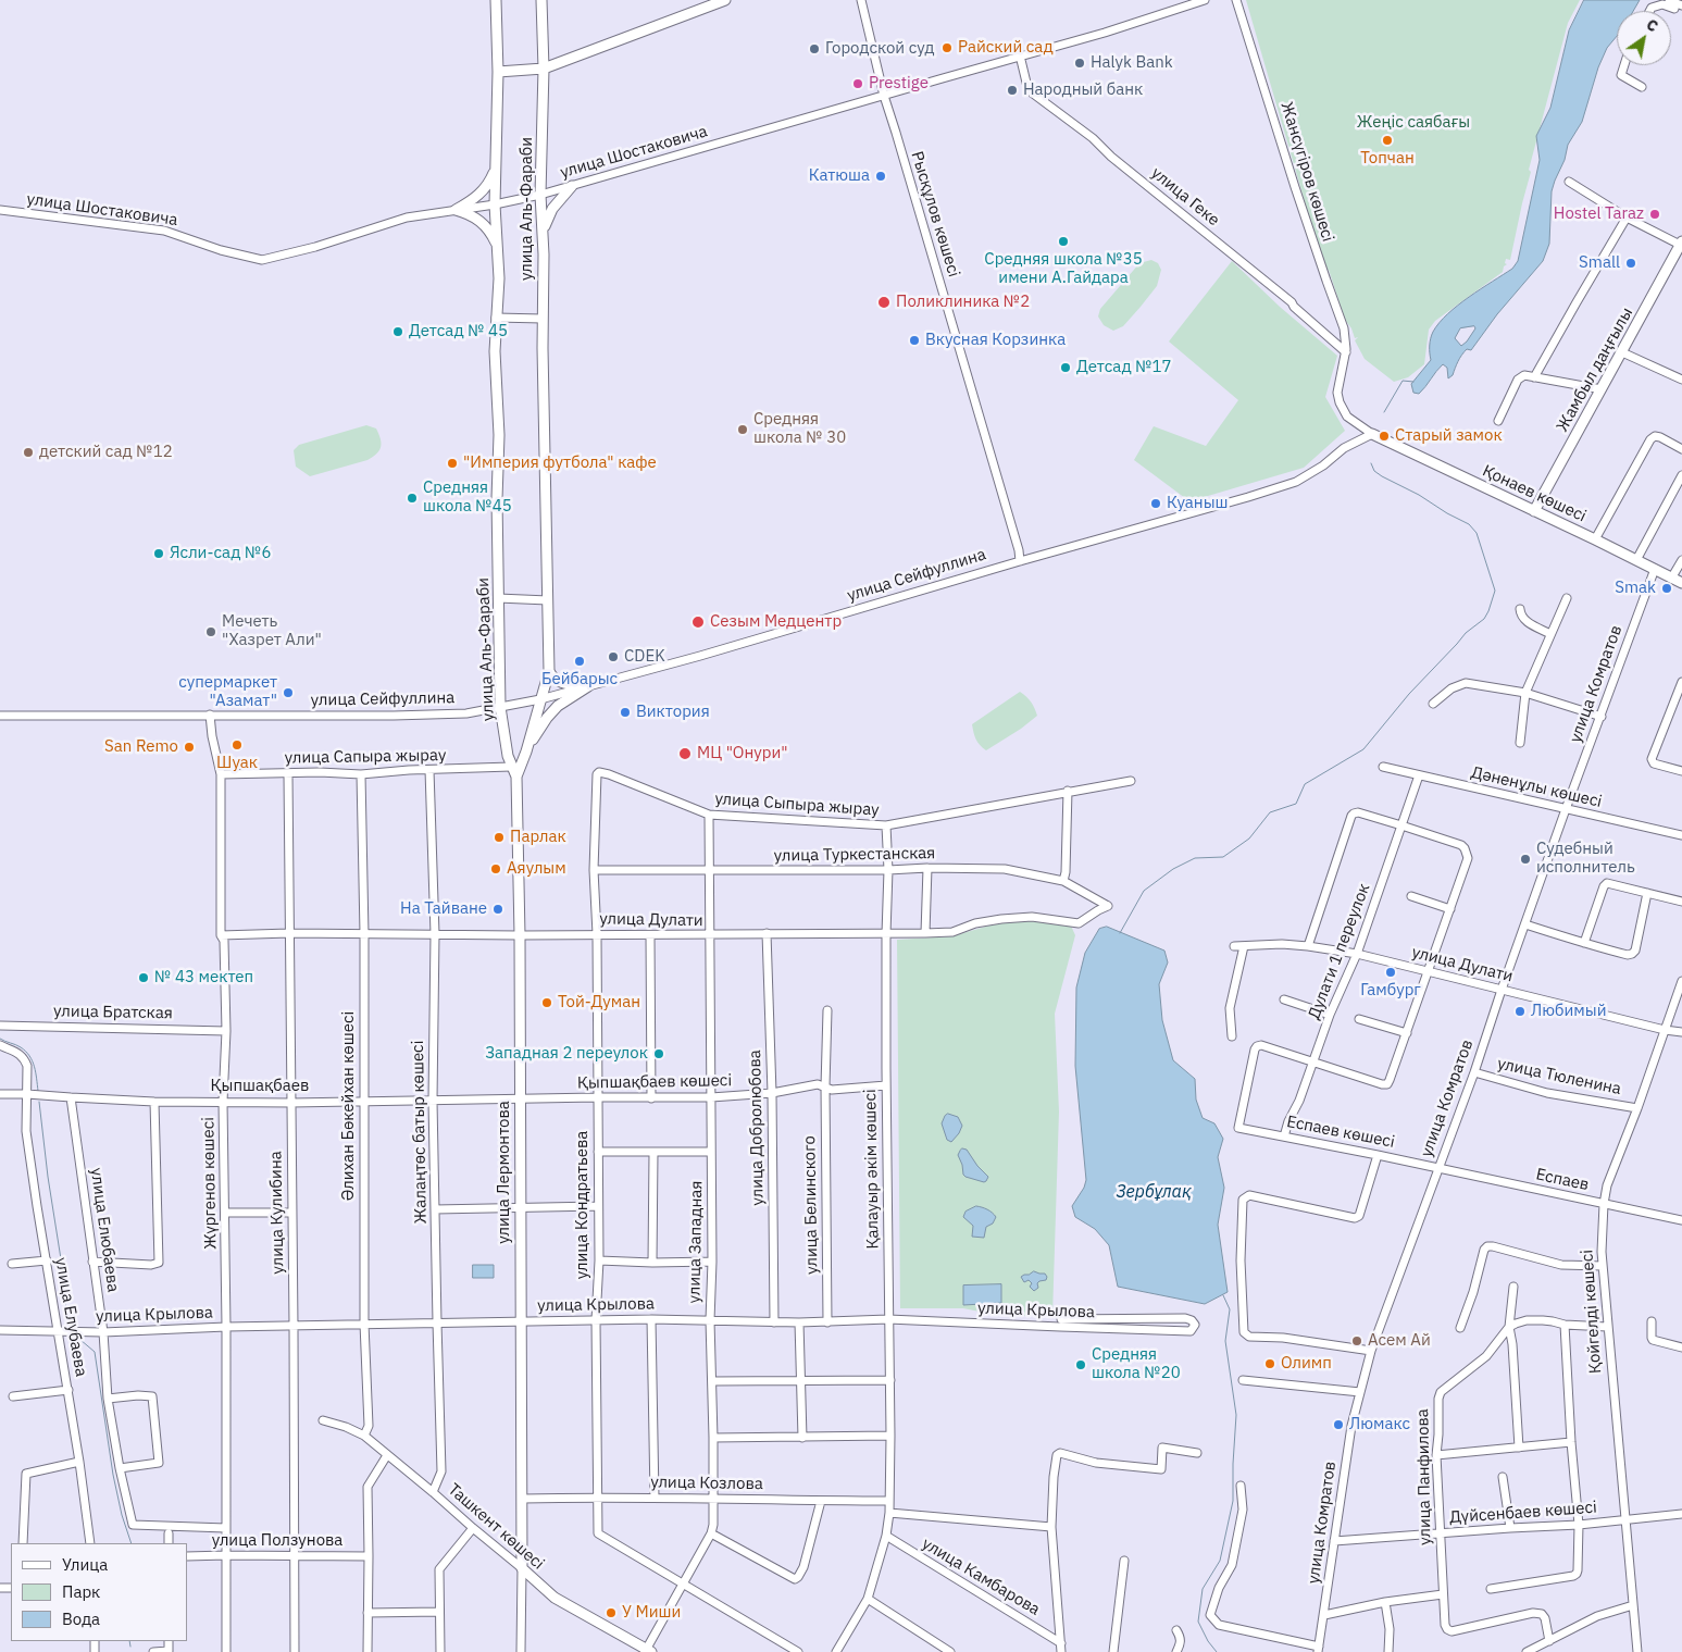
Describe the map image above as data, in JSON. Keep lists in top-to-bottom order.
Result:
{
  "streets": {
    "main road": [
      "улица Аль-Фараби",
      "Жамбыл даңғылы",
      "Қонаев көшесі",
      "улица Лермонтова",
      "Ташкент көшесі"
    ],
    "street": [
      "улица Шостаковича",
      "Жансүгіров көшесі",
      "улица Геке",
      "Рысқұлов көшесі",
      "улица Сейфуллина",
      "улица Комратов",
      "улица Сапыра жырау",
      "Дәненұлы көшесі",
      "улица Сыпыра жырау",
      "улица Туркестанская",
      "улица Дулати",
      "Дулати 1 переулок",
      "улица Братская",
      "улица Тюленина",
      "Қыпшақбаев көшесі",
      "Қыпшақбаев",
      "Әлихан Бөкейхан көшесі",
      "улица Добролюбова",
      "Жалаңтөс батыр көшесі",
      "Еспаев көшесі",
      "Қалауыр әкім көшесі",
      "Еспаев",
      "Жүргенов көшесі",
      "улица Кондратьева",
      "улица Белинского",
      "улица Кулибина",
      "улица Елюбаева",
      "улица Западная",
      "улица Крылова",
      "Қойгелді көшесі",
      "улица Елубаева",
      "улица Панфилова",
      "улица Козлова",
      "Дүйсенбаев көшесі",
      "улица Ползунова",
      "улица Камбарова"
    ]
  },
  "crossings": [
    ["улица Шостаковича", "улица Геке"],
    ["улица Шостаковича", "улица Аль-Фараби"],
    ["улица Шостаковича", "Рысқұлов көшесі"],
    ["Жансүгіров көшесі", "улица Геке"],
    ["улица Аль-Фараби", "улица Сейфуллина"],
    ["улица Аль-Фараби", "улица Сапыра жырау"],
    ["улица Аль-Фараби", "улица Лермонтова"],
    ["Рысқұлов көшесі", "улица Сейфуллина"],
    ["Жамбыл даңғылы", "Қонаев көшесі"],
    ["Қонаев көшесі", "улица Сейфуллина"],
    ["Қонаев көшесі", "улица Комратов"],
    ["улица Сейфуллина", "Жүргенов көшесі"],
    ["улица Комратов", "Дәненұлы көшесі"],
    ["улица Комратов", "улица Дулати"],
    ["улица Комратов", "улица Тюленина"],
    ["улица Комратов", "Еспаев көшесі"],
    ["улица Комратов", "Еспаев"],
    ["улица Комратов", "Дүйсенбаев көшесі"],
    ["улица Сапыра жырау", "Әлихан Бөкейхан көшесі"],
    ["улица Сапыра жырау", "Жалаңтөс батыр көшесі"],
    ["улица Сапыра жырау", "улица Лермонтова"],
    ["улица Сапыра жырау", "Жүргенов көшесі"],
    ["улица Сапыра жырау", "улица Кулибина"],
    ["Дәненұлы көшесі", "Дулати 1 переулок"],
    ["улица Сыпыра жырау", "Қалауыр әкім көшесі"],
    ["улица Сыпыра жырау", "улица Кондратьева"],
    ["улица Сыпыра жырау", "улица Западная"],
    ["улица Туркестанская", "улица Дулати"],
    ["улица Туркестанская", "Қалауыр әкім көшесі"],
    ["улица Туркестанская", "улица Кондратьева"],
    ["улица Туркестанская", "улица Западная"],
    ["улица Дулати", "Дулати 1 переулок"],
    ["улица Дулати", "Әлихан Бөкейхан көшесі"],
    ["улица Дулати", "улица Добролюбова"],
    ["улица Дулати", "Жалаңтөс батыр көшесі"],
    ["улица Дулати", "Қалауыр әкім көшесі"],
    ["улица Дулати", "улица Лермонтова"],
    ["улица Дулати", "Жүргенов көшесі"],
    ["улица Дулати", "улица Кондратьева"],
    ["улица Дулати", "улица Кулибина"],
    ["улица Дулати", "улица Западная"],
    ["улица Дулати", "Қойгелді көшесі"],
    ["Дулати 1 переулок", "Еспаев көшесі"],
    ["улица Братская", "Жүргенов көшесі"],
    ["улица Тюленина", "Қойгелді көшесі"],
    ["Қыпшақбаев көшесі", "Қыпшақбаев"],
    ["Қыпшақбаев көшесі", "улица Добролюбова"],
    ["Қыпшақбаев көшесі", "Қалауыр әкім көшесі"],
    ["Қыпшақбаев көшесі", "улица Лермонтова"],
    ["Қыпшақбаев көшесі", "улица Кондратьева"],
    ["Қыпшақбаев көшесі", "улица Белинского"],
    ["Қыпшақбаев көшесі", "улица Западная"],
    ["Қыпшақбаев", "Әлихан Бөкейхан көшесі"],
    ["Қыпшақбаев", "Жалаңтөс батыр көшесі"],
    ["Қыпшақбаев", "улица Лермонтова"],
    ["Қыпшақбаев", "Жүргенов көшесі"],
    ["Қыпшақбаев", "улица Кулибина"],
    ["Қыпшақбаев", "улица Елюбаева"],
    ["Қыпшақбаев", "улица Елубаева"],
    ["Әлихан Бөкейхан көшесі", "улица Крылова"],
    ["Әлихан Бөкейхан көшесі", "Ташкент көшесі"],
    ["улица Добролюбова", "улица Крылова"],
    ["Жалаңтөс батыр көшесі", "улица Крылова"],
    ["Жалаңтөс батыр көшесі", "Ташкент көшесі"],
    ["Еспаев көшесі", "Еспаев"],
    ["Қалауыр әкім көшесі", "улица Крылова"],
    ["Қалауыр әкім көшесі", "улица Козлова"],
    ["Қалауыр әкім көшесі", "улица Камбарова"],
    ["улица Лермонтова", "улица Крылова"],
    ["улица Лермонтова", "улица Козлова"],
    ["улица Лермонтова", "Ташкент көшесі"],
    ["Еспаев", "Қойгелді көшесі"],
    ["Жүргенов көшесі", "улица Елюбаева"],
    ["Жүргенов көшесі", "улица Крылова"],
    ["Жүргенов көшесі", "улица Ползунова"],
    ["улица Кондратьева", "улица Западная"],
    ["улица Кондратьева", "улица Крылова"],
    ["улица Кондратьева", "улица Козлова"],
    ["улица Белинского", "улица Крылова"],
    ["улица Кулибина", "улица Крылова"],
    ["улица Кулибина", "улица Ползунова"],
    ["улица Елюбаева", "улица Крылова"],
    ["улица Западная", "улица Крылова"],
    ["улица Западная", "улица Козлова"],
    ["улица Западная", "Ташкент көшесі"],
    ["улица Крылова", "улица Елубаева"],
    ["Қойгелді көшесі", "Дүйсенбаев көшесі"],
    ["улица Панфилова", "Дүйсенбаев көшесі"]
  ],
  "water": ["Зербұлақ"],
  "parks": ["Жеңіс саябағы"],
  "places": [
    "Райский сад",
    "Городской суд",
    "Halyk Bank",
    "Prestige",
    "Народный банк",
    "Топчан",
    "Катюша",
    "Hostel Taraz",
    "Средняя школа №35 имени А.Гайдара",
    "Small",
    "Поликлиника №2",
    "Детсад № 45",
    "Вкусная Корзинка",
    "Детсад №17",
    "Средняя школа № 30",
    "Старый замок",
    "детский сад №12",
    "\"Империя футбола\" кафе",
    "Средняя школа №45",
    "Куаныш",
    "Ясли-сад №6",
    "Smak",
    "Сезым Медцентр",
    "Мечеть \"Хазрет Али\"",
    "CDEK",
    "Бейбарыс",
    "супермаркет \"Азамат\"",
    "Виктория",
    "Шуак",
    "San Remo",
    "МЦ \"Онури\"",
    "Парлак",
    "Судебный исполнитель",
    "Аяулым",
    "На Тайване",
    "Гамбург",
    "№ 43 мектеп",
    "Той-Думан",
    "Любимый",
    "Западная 2 переулок",
    "Асем Ай",
    "Олимп",
    "Средняя школа №20",
    "Люмакс",
    "У Миши"
  ],
  "legend": ["Улица", "Парк", "Вода"],
  "north": "top right"
}
